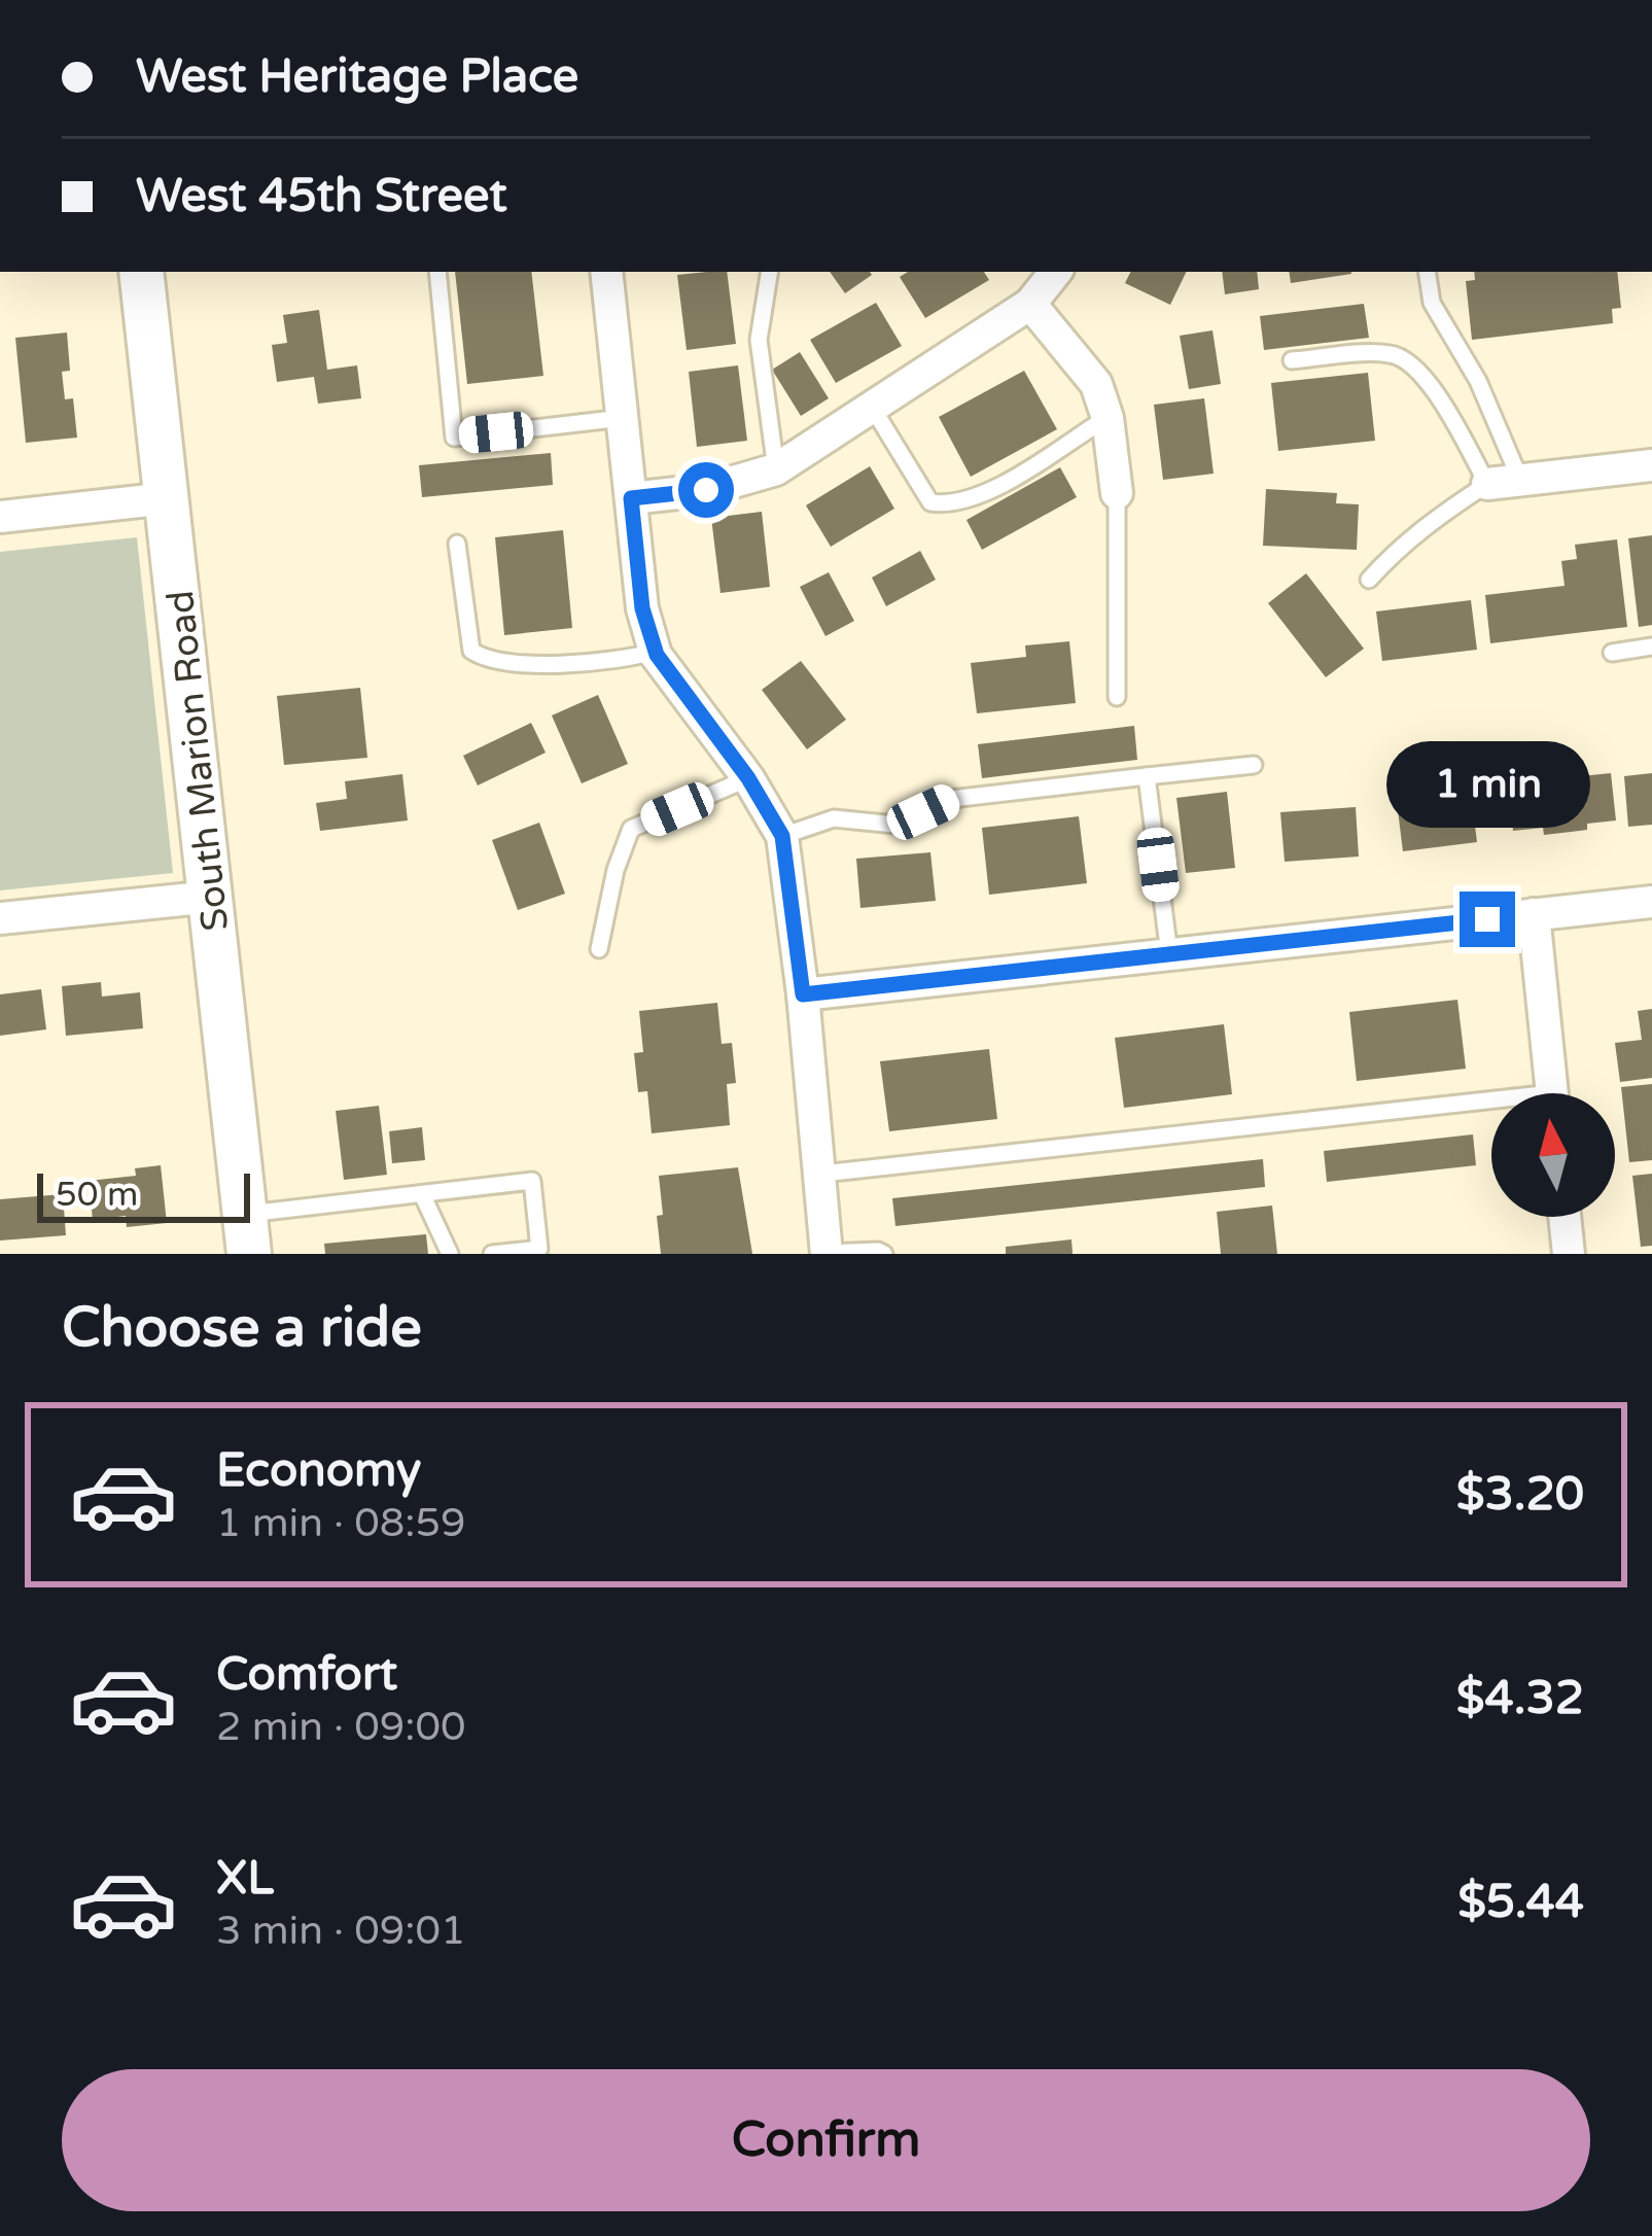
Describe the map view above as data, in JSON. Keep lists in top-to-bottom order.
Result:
{
  "streets": {
    "street": ["South Marion Road"]
  },
  "scale_bar": "50 m",
  "north": "top",
  "page": {
    "banner": ["West Heritage Place", "West 45th Street"],
    "bubble": "1 min",
    "scale": "50 m",
    "heading": "Choose a ride",
    "list": [
      {
        "name": "Economy",
        "note": "1 min · 08:59",
        "value": "$3.20"
      },
      {
        "name": "Comfort",
        "note": "2 min · 09:00",
        "value": "$4.32"
      },
      {
        "name": "XL",
        "note": "3 min · 09:01",
        "value": "$5.44"
      }
    ],
    "buttons": "Confirm"
  }
}
